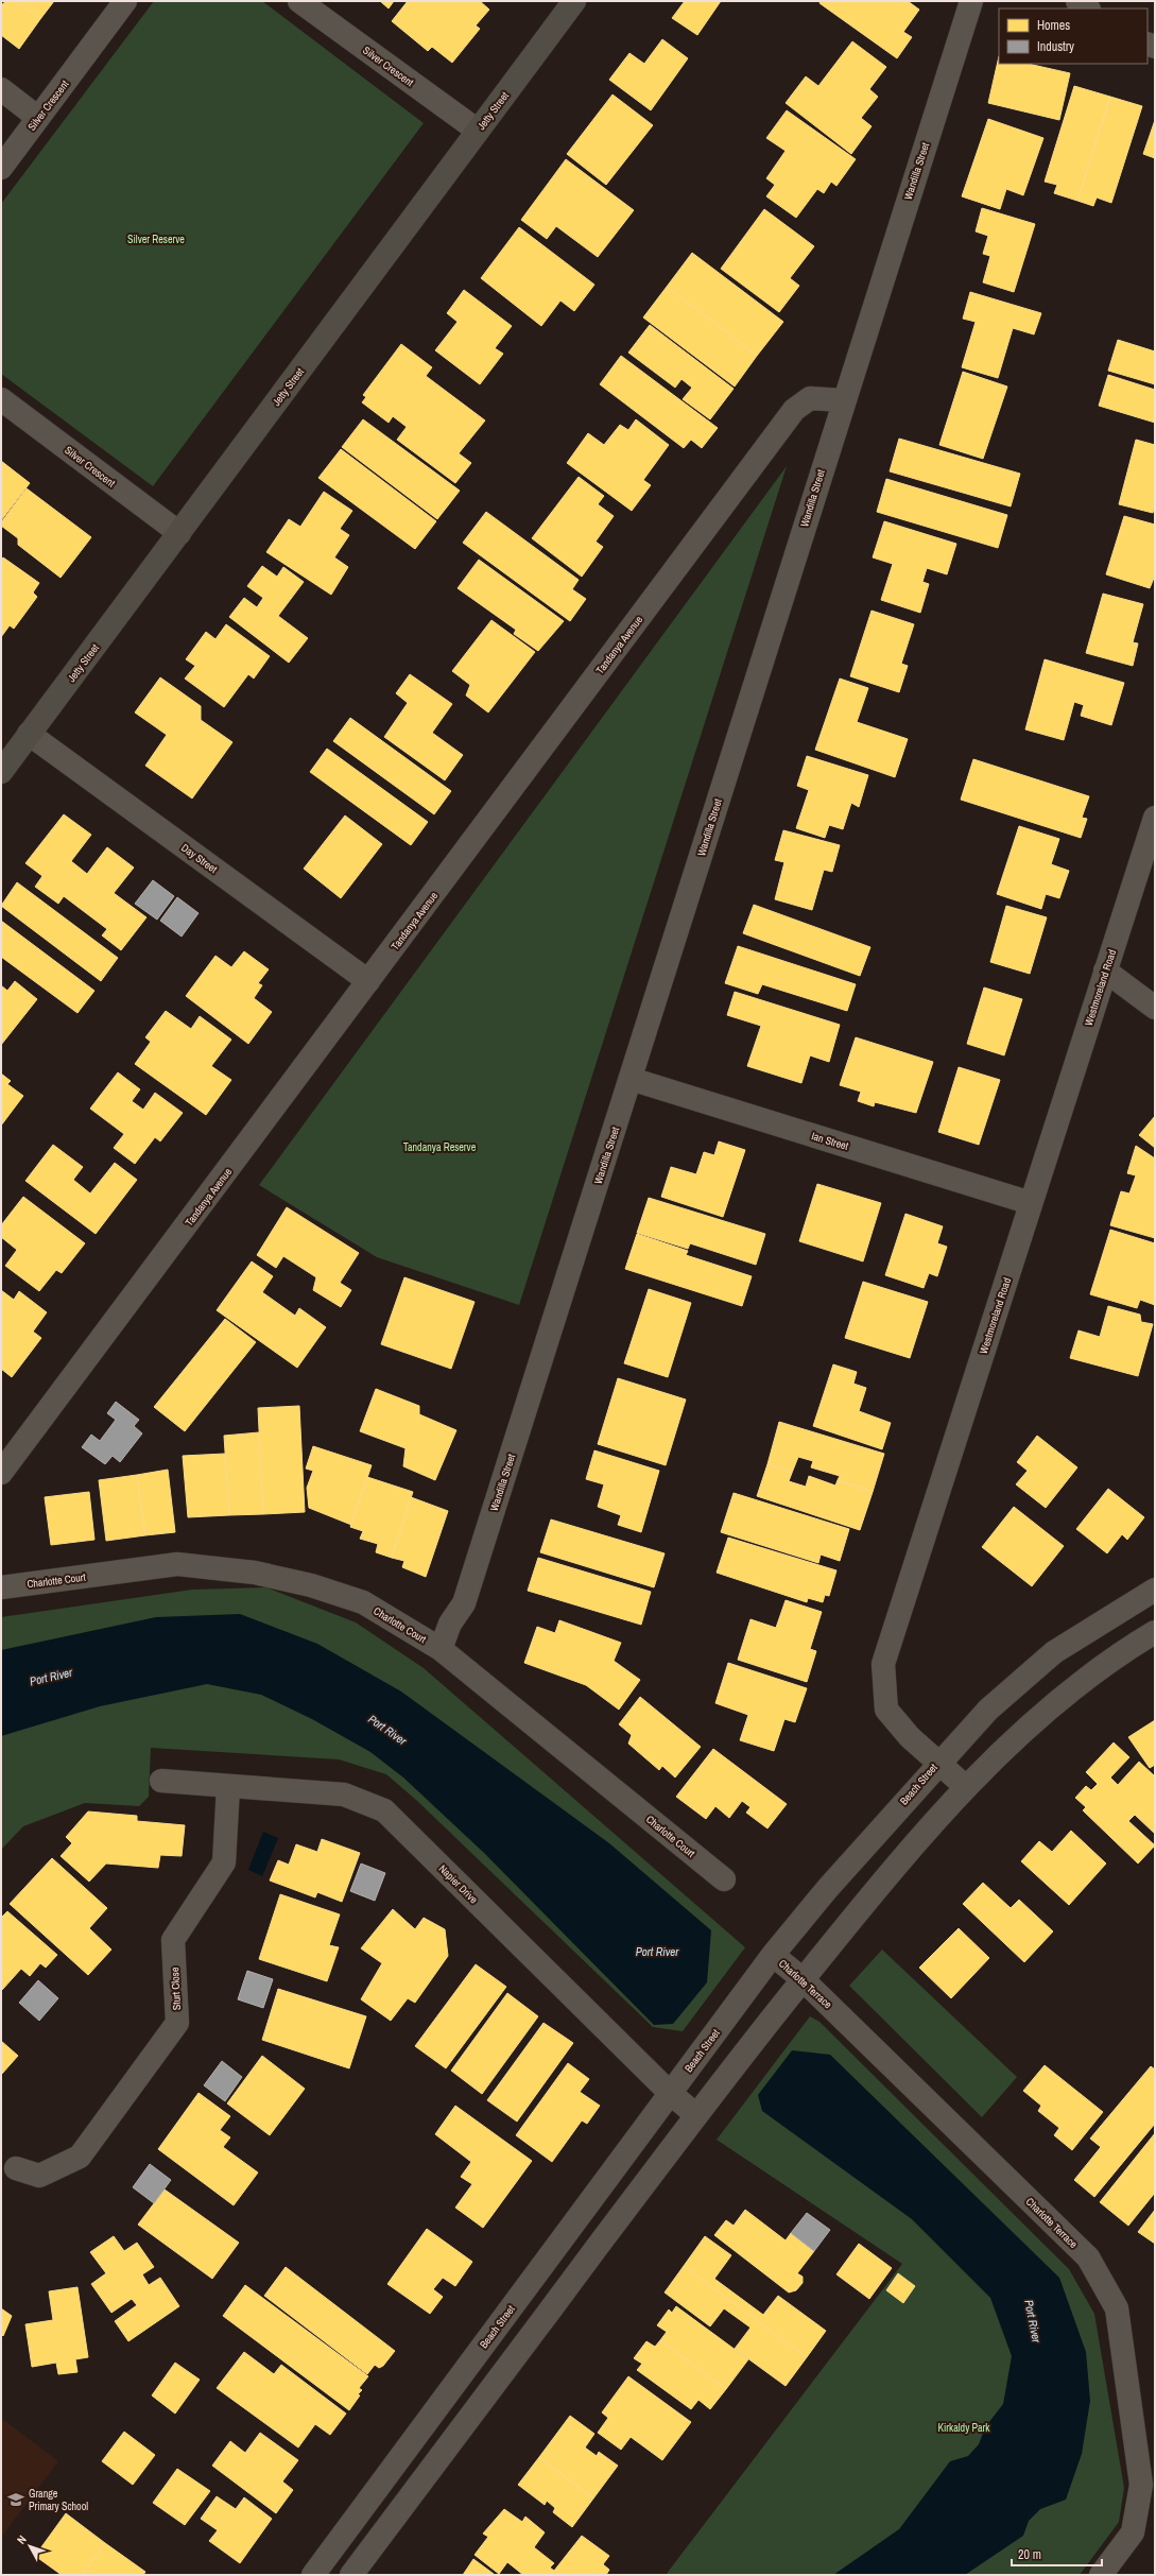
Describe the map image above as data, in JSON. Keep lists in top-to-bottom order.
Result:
{
  "streets": {
    "street": [
      "Silver Crescent",
      "Jetty Street",
      "Wandilla Street",
      "Tandanya Avenue",
      "Day Street",
      "Westmoreland Road",
      "Ian Street",
      "Charlotte Court",
      "Beach Street",
      "Napier Drive",
      "Charlotte Terrace",
      "Sturt Close"
    ]
  },
  "crossings": [
    ["Silver Crescent", "Jetty Street"],
    ["Jetty Street", "Day Street"],
    ["Wandilla Street", "Tandanya Avenue"],
    ["Wandilla Street", "Ian Street"],
    ["Wandilla Street", "Charlotte Court"],
    ["Tandanya Avenue", "Day Street"],
    ["Westmoreland Road", "Ian Street"],
    ["Westmoreland Road", "Beach Street"],
    ["Beach Street", "Napier Drive"],
    ["Beach Street", "Charlotte Terrace"],
    ["Napier Drive", "Sturt Close"]
  ],
  "water": ["Port River"],
  "parks": ["Silver Reserve", "Tandanya Reserve", "Kirkaldy Park"],
  "places": {
    "school or university": ["Grange Primary School"]
  },
  "legend": ["Homes", "Industry"],
  "scale_bar": "20 m",
  "north": "top left"
}
